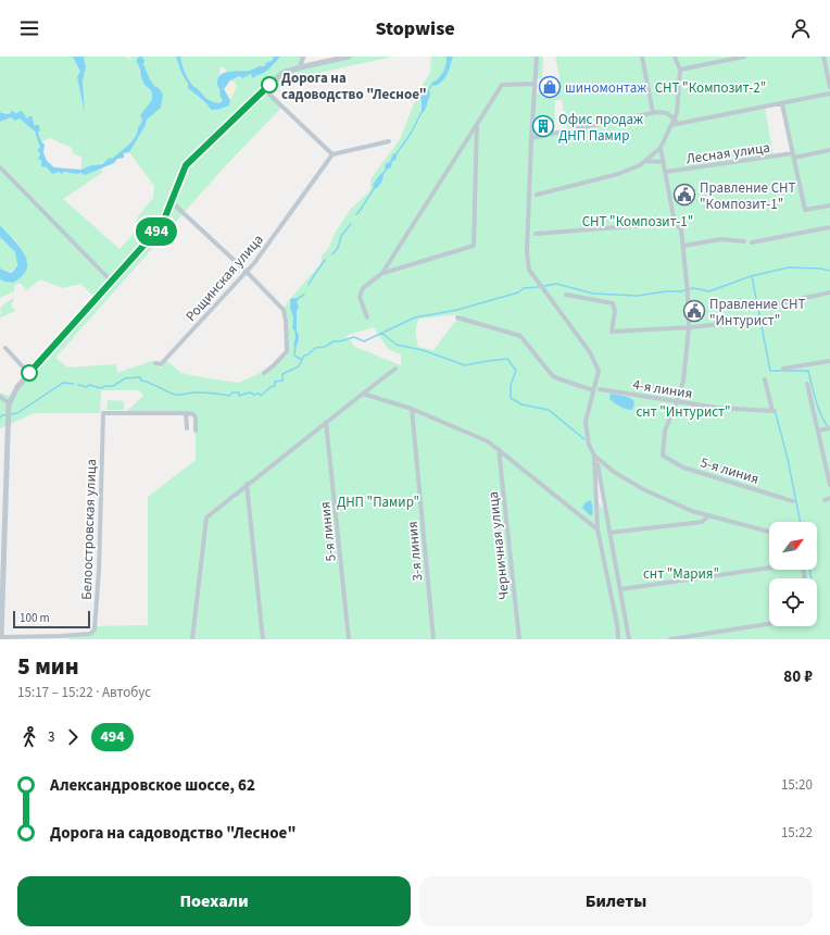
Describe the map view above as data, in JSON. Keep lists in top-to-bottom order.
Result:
{
  "streets": {
    "street": [
      "Лесная улица",
      "Рощинская улица",
      "4-я линия",
      "5-я линия",
      "Белоостровская улица",
      "Черничная улица",
      "3-я линия"
    ]
  },
  "crossings": [
    ["4-я линия", "5-я линия"]
  ],
  "parks": [
    "СНТ \"Композит-2\"",
    "СНТ \"Композит-1\"",
    "снт \"Интурист\"",
    "ДНП \"Памир\"",
    "снт \"Мария\""
  ],
  "places": {
    "other": ["Дорога на садоводство \"Лесное\""],
    "shop": ["шиномонтаж"],
    "building": ["Офис продаж ДНП Памир"],
    "public building": ["Правление СНТ \"Композит-1\"", "Правление СНТ \"Интурист\""]
  },
  "lines": ["bus line 494"],
  "scale_bar": "100 m",
  "north": "top right",
  "page": {
    "header": "Stopwise",
    "on_map": "494",
    "scale": "100 m",
    "heading": ["5 мин", "15:17 – 15:22 · Автобус", "80 ₽"],
    "legs": ["3", "494"],
    "list": [
      {
        "name": "Александровское шоссе, 62",
        "value": "15:20"
      },
      {
        "name": "Дорога на садоводство \"Лесное\"",
        "value": "15:22"
      }
    ],
    "buttons": ["Поехали", "Билеты"]
  }
}
